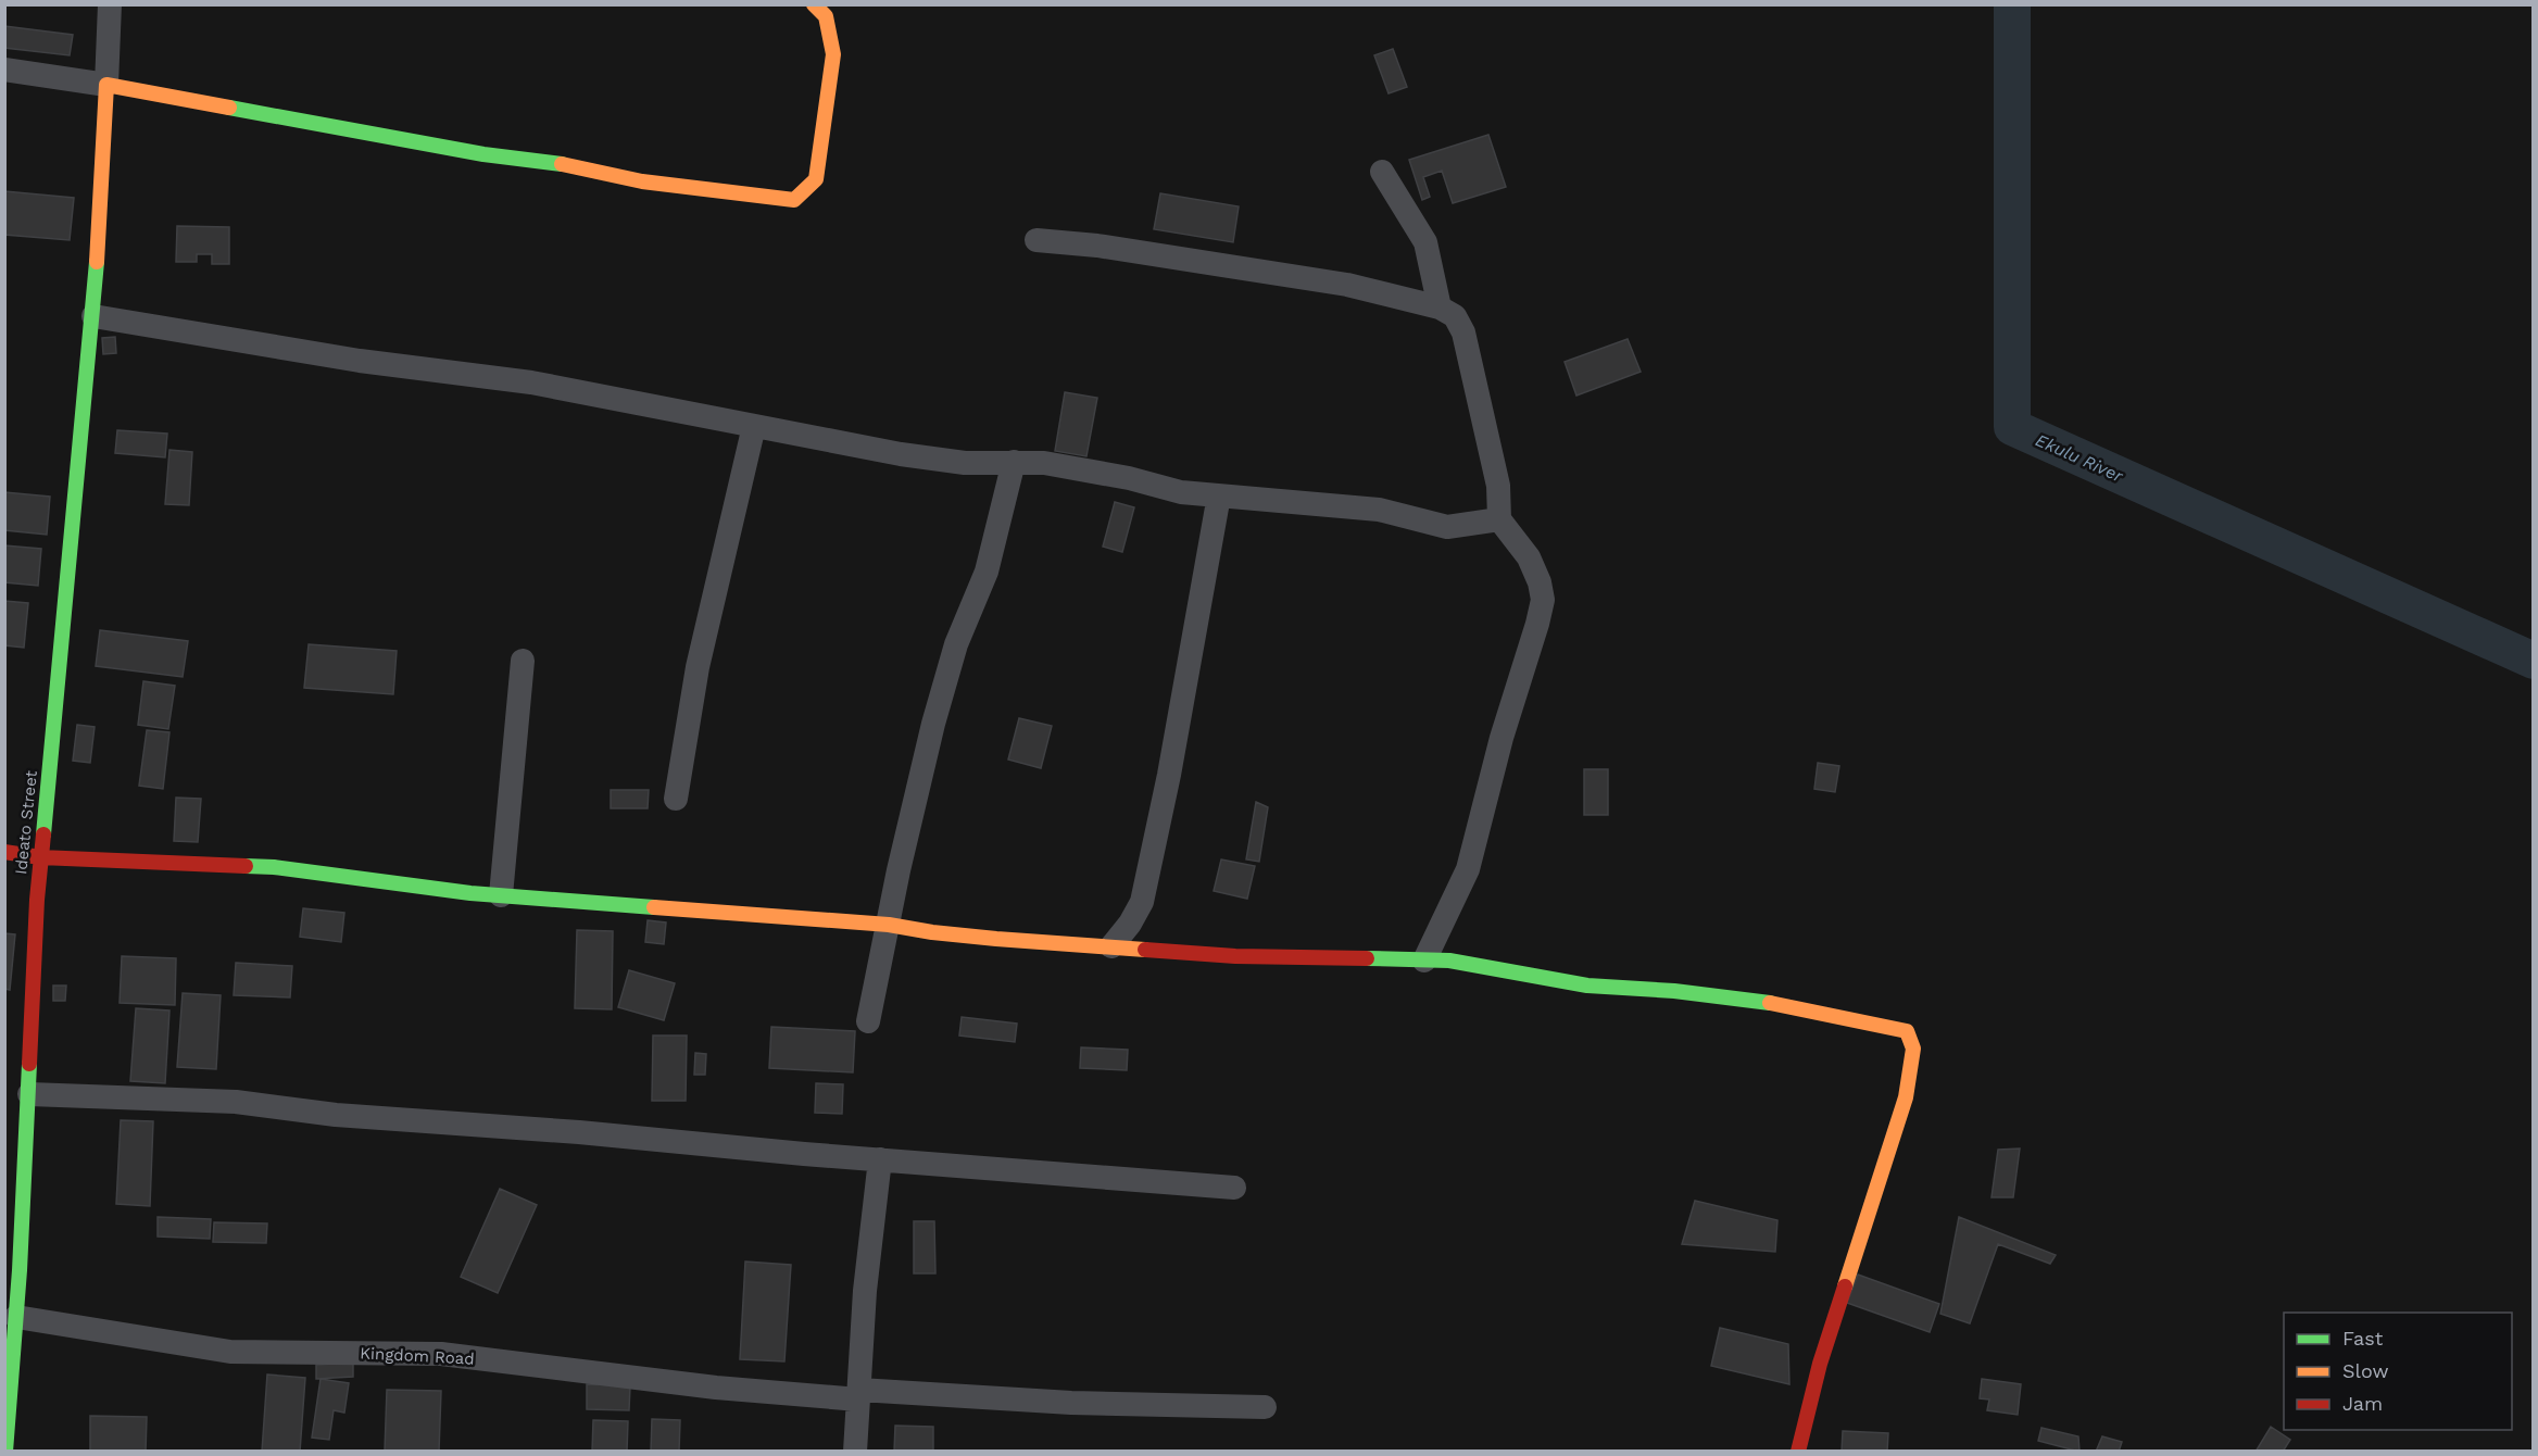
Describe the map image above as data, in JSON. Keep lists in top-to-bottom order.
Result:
{
  "streets": {
    "street": ["Ideato Street", "Kingdom Road"]
  },
  "crossings": [
    ["Ideato Street", "Kingdom Road"]
  ],
  "water": ["Ekulu River"],
  "legend": ["Fast", "Slow", "Jam"]
}
